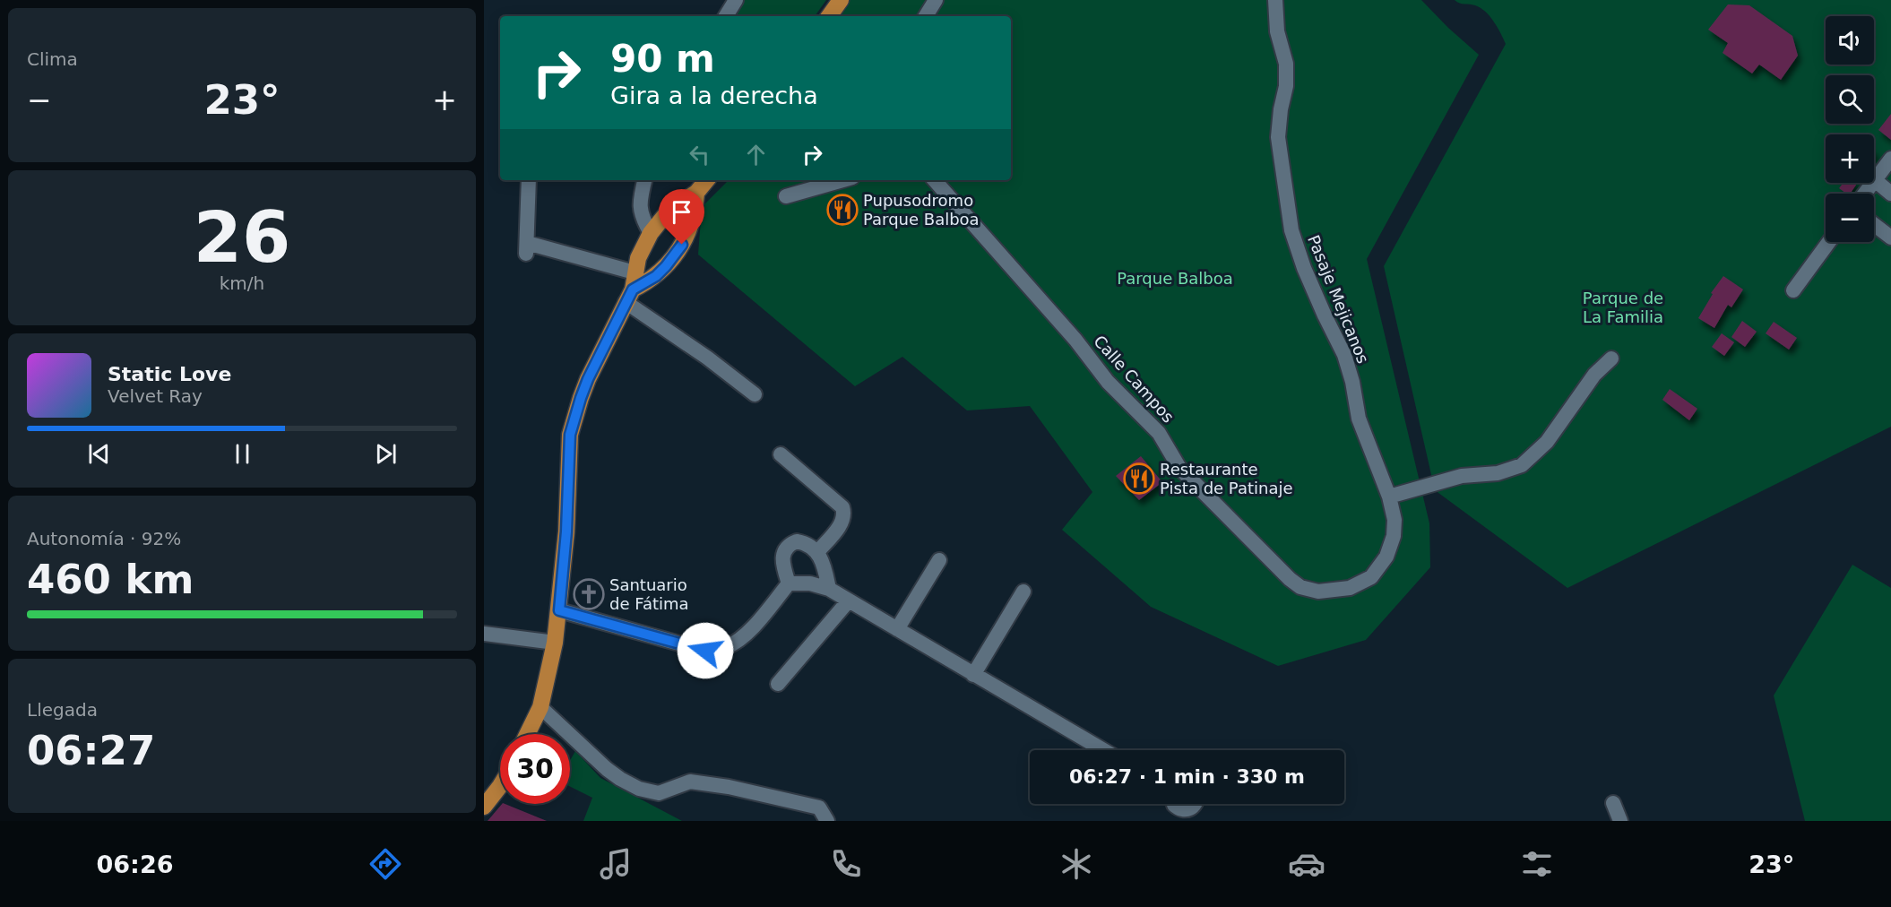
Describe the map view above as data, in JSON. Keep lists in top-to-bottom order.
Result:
{
  "streets": {
    "street": ["Pasaje Mejicanos", "Calle Campos"]
  },
  "crossings": [
    ["Pasaje Mejicanos", "Calle Campos"]
  ],
  "parks": ["Parque Balboa", "Parque de La Familia"],
  "places": {
    "restaurant": ["Pupusodromo Parque Balboa", "Restaurante Pista de Patinaje"],
    "church": ["Santuario de Fátima"]
  },
  "page": {
    "tile": [
      "Clima",
      ["26", "km/h"],
      ["Autonomía · 92%", "460 km"],
      ["Llegada", "06:27"]
    ],
    "map_buttons": ["+", "−"],
    "turn": ["90 m", "Gira a la derecha"],
    "heat": ["−", "23°", "+"],
    "song": ["Static Love", "Velvet Ray"],
    "limit": "30",
    "trip": "06:27 · 1 min · 330 m",
    "tabs": ["06:26", "23°"]
  }
}
